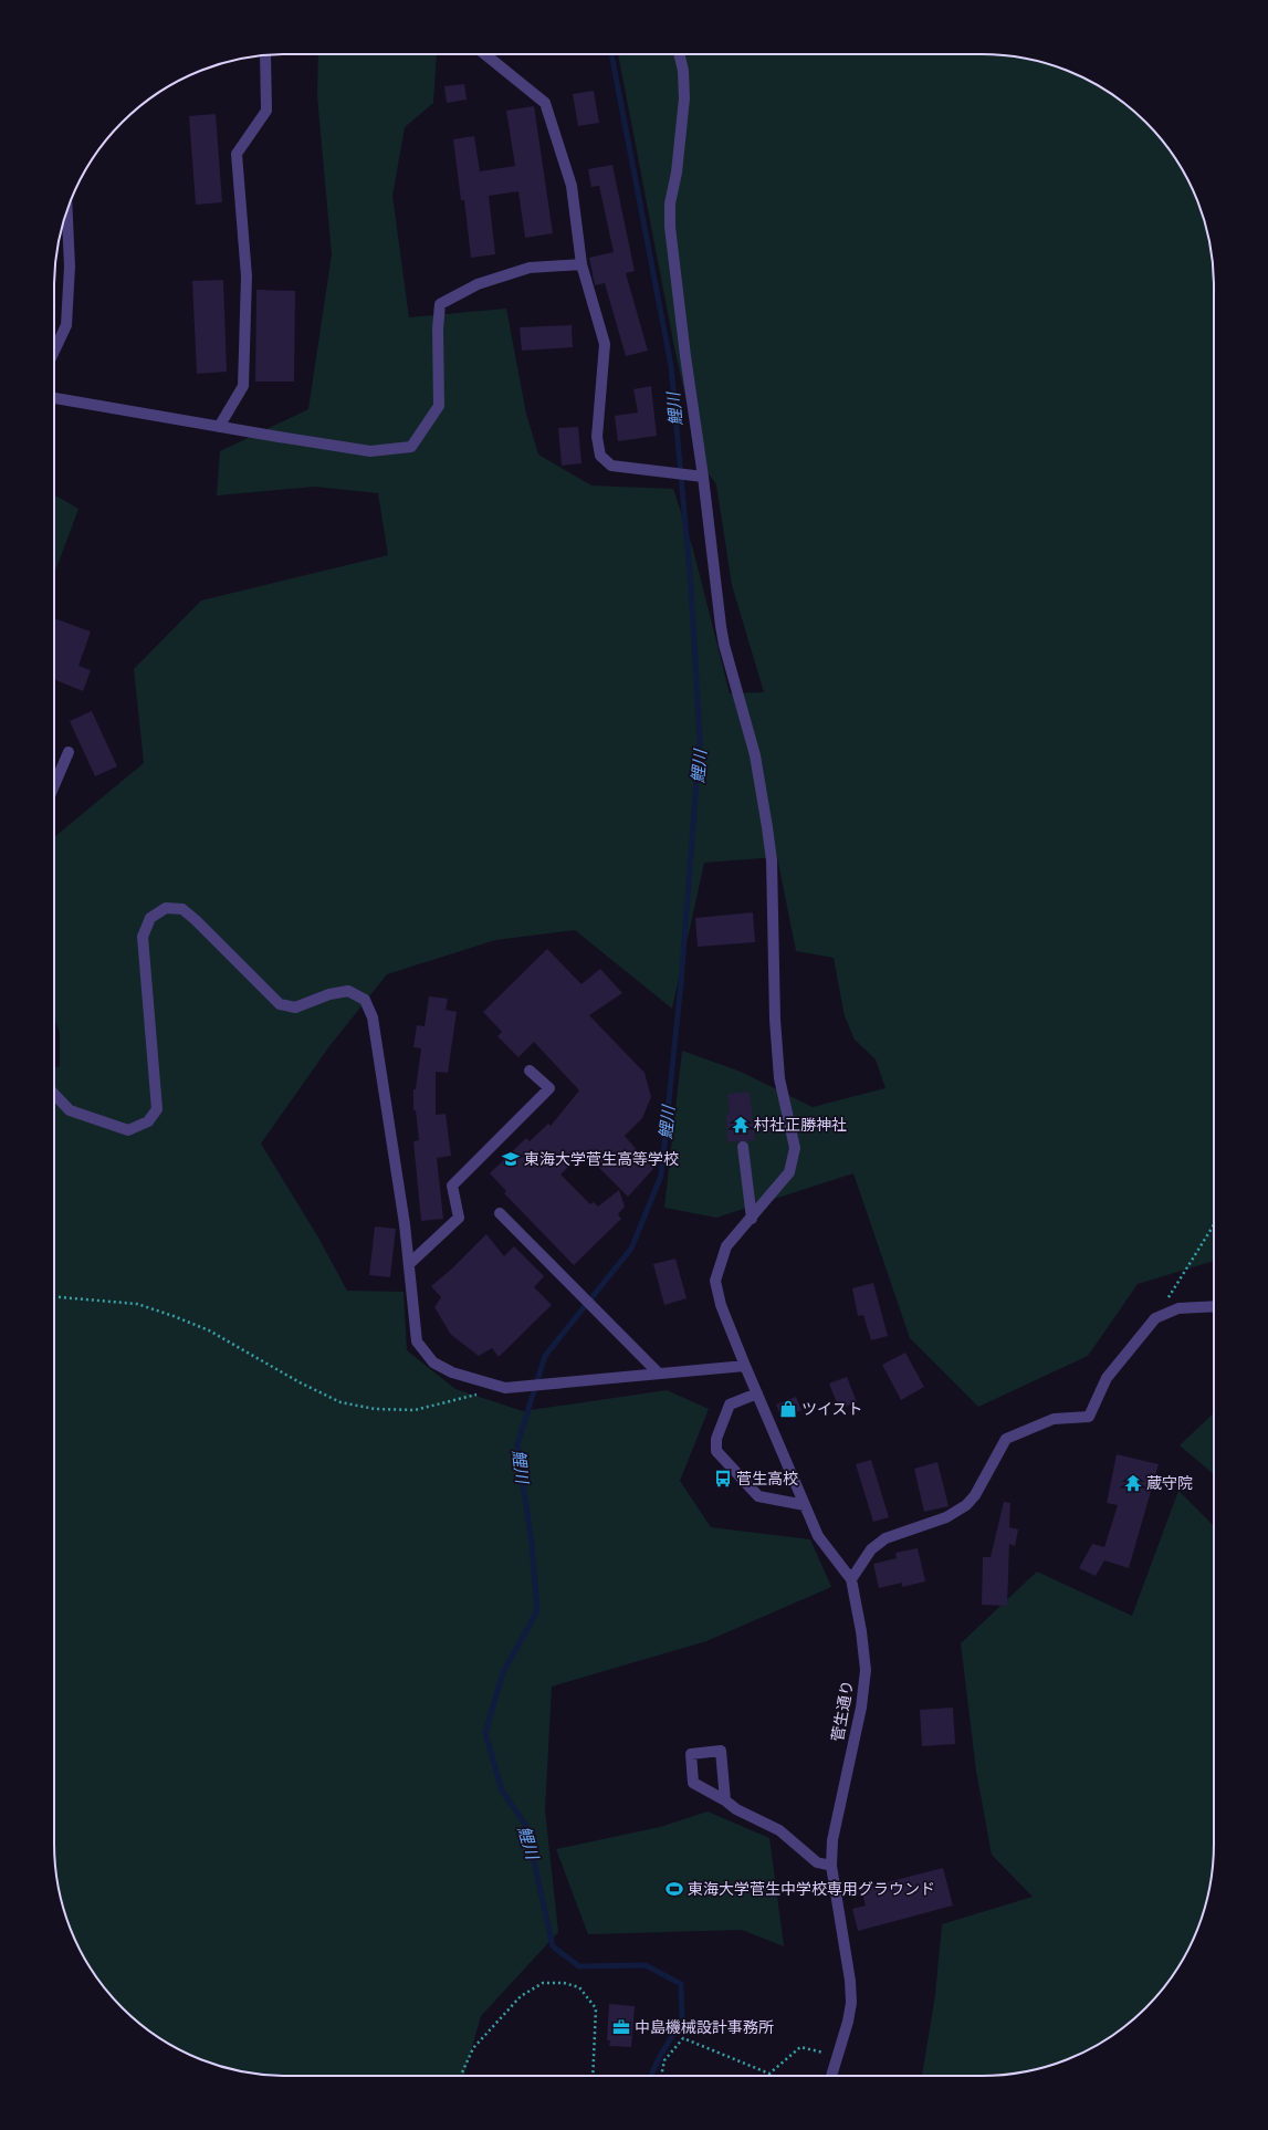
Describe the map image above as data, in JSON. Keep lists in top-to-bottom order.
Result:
{
  "streets": {
    "street": ["菅生通り"]
  },
  "water": ["鯉川"],
  "places": {
    "temple": ["村社正勝神社", "蔵守院"],
    "school or university": ["東海大学菅生高等学校"],
    "shop": ["ツイスト"],
    "bus stop": ["菅生高校"],
    "sports": ["東海大学菅生中学校専用グラウンド"],
    "office": ["中島機械設計事務所"]
  }
}
